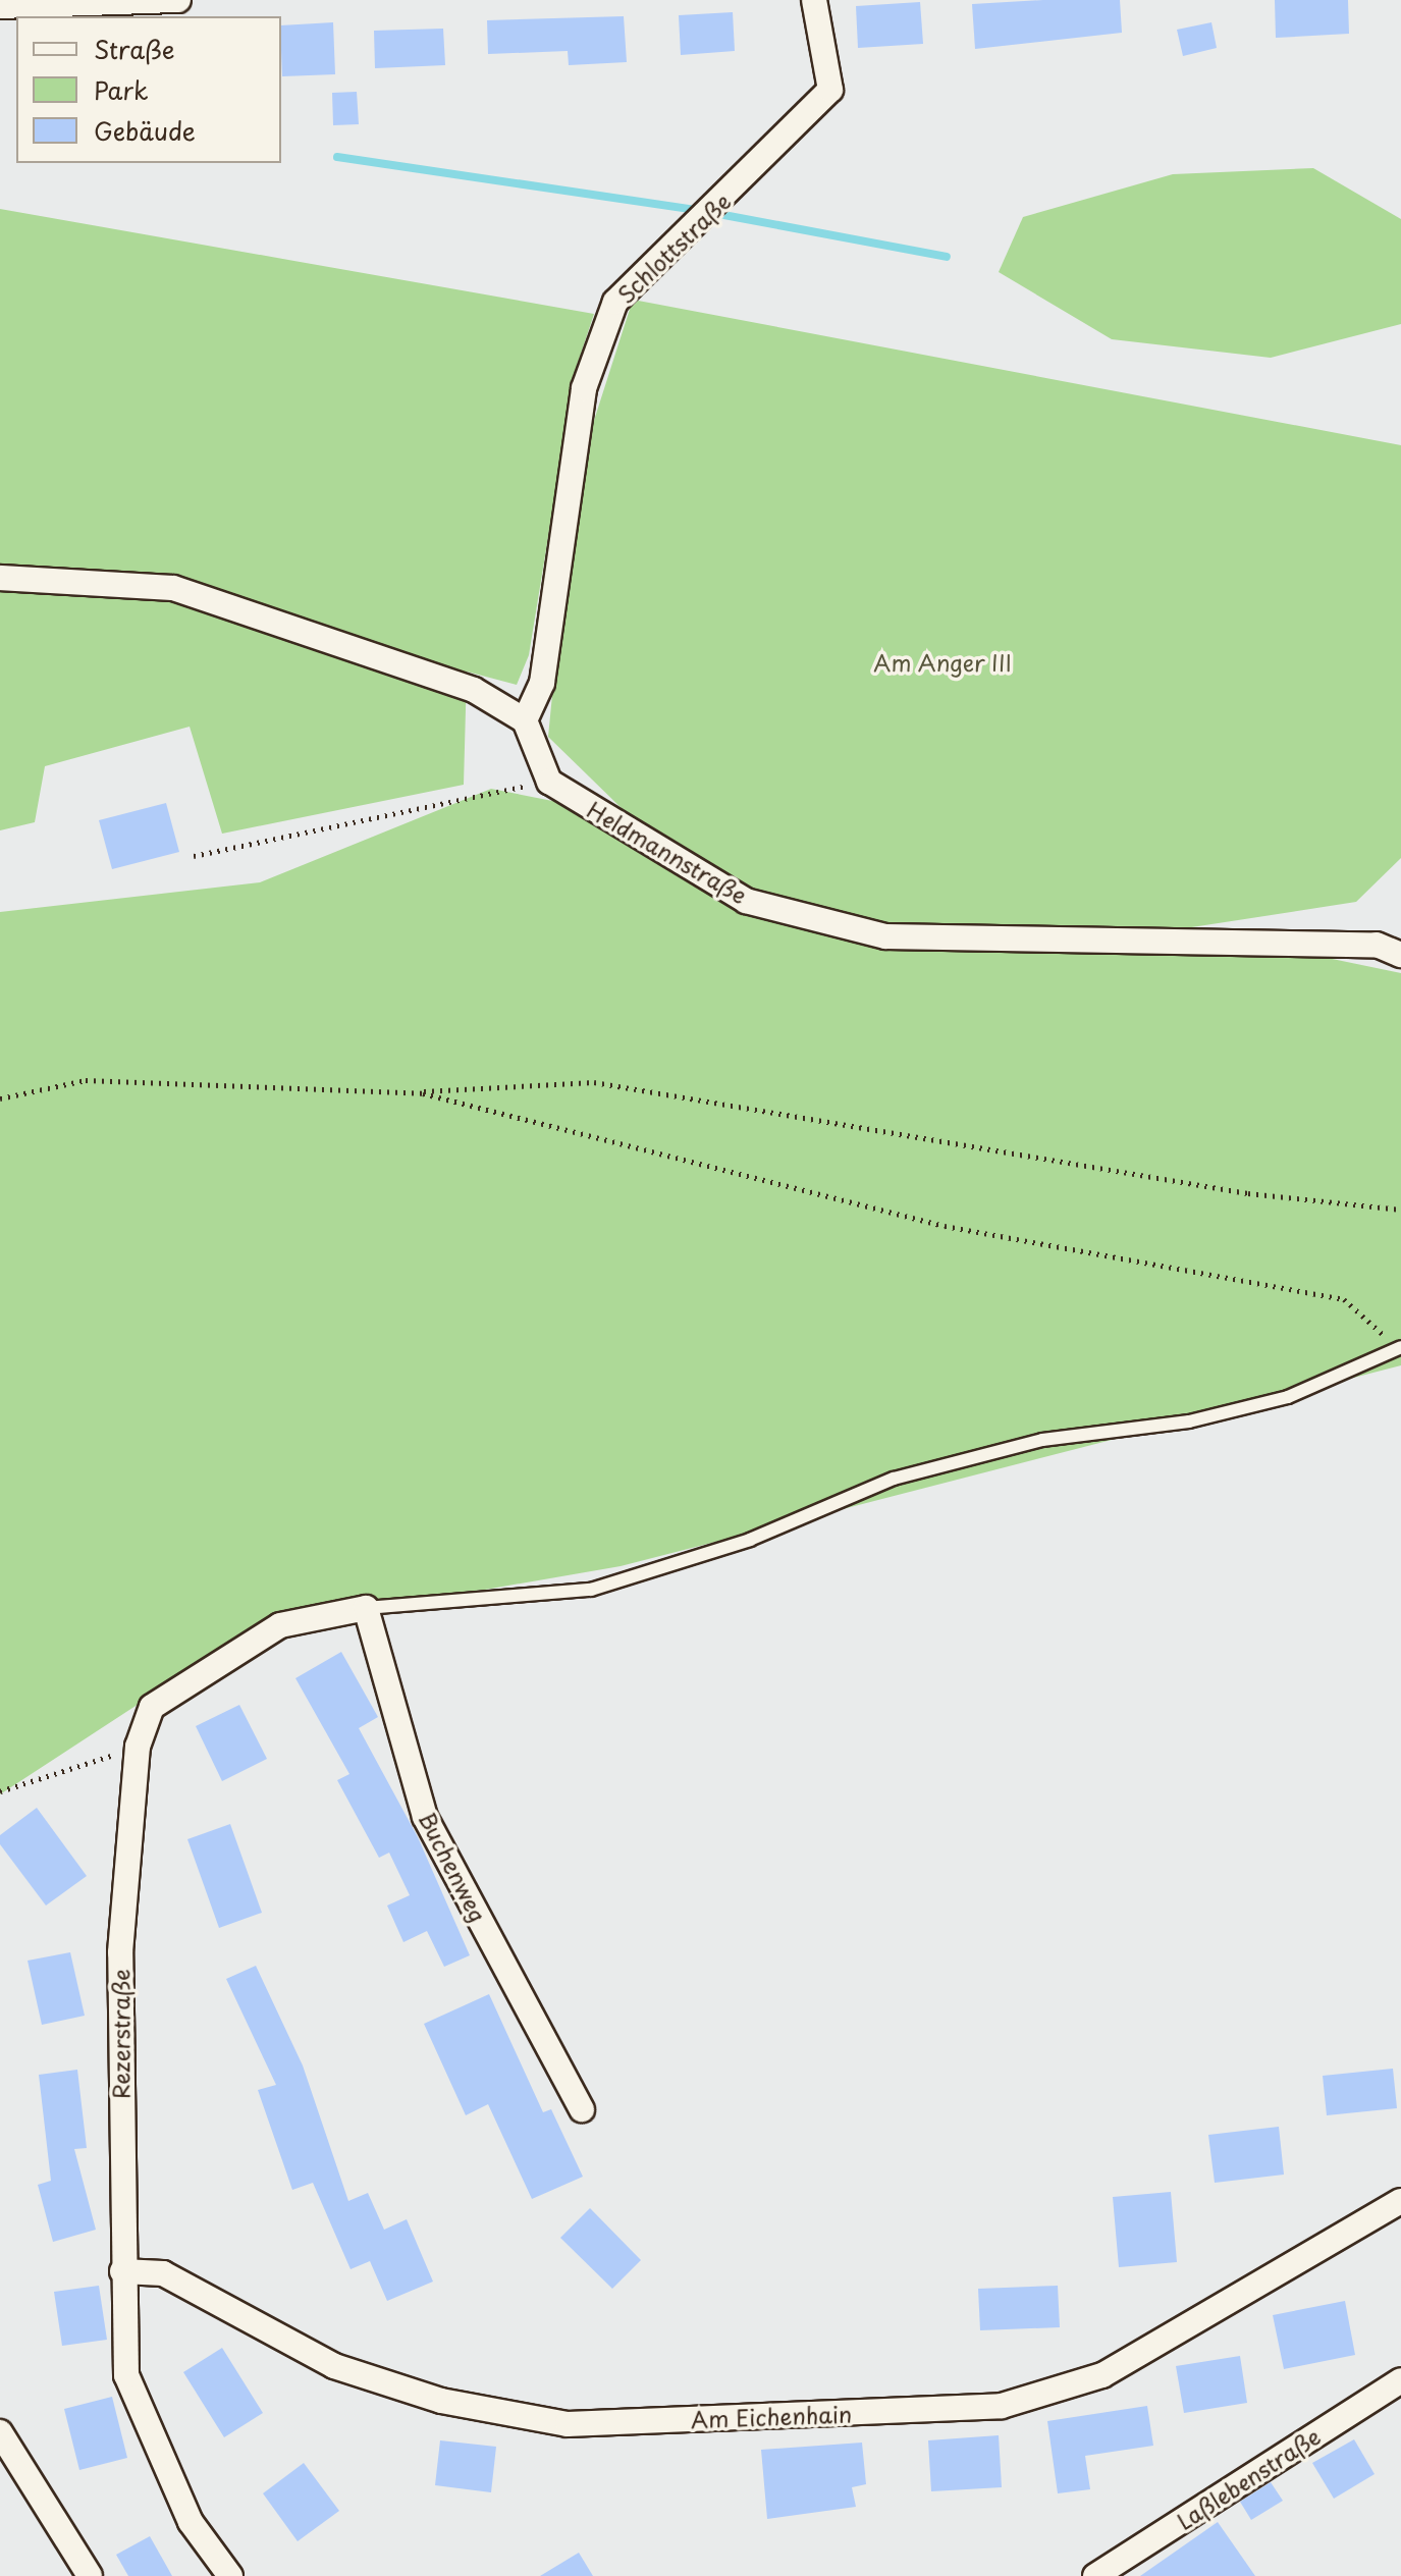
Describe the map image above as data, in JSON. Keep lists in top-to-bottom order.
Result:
{
  "streets": {
    "street": [
      "Schlottstraße",
      "Heldmannstraße",
      "Buchenweg",
      "Rezerstraße",
      "Am Eichenhain",
      "Laßlebenstraße"
    ]
  },
  "crossings": [
    ["Buchenweg", "Rezerstraße"],
    ["Rezerstraße", "Am Eichenhain"]
  ],
  "parks": ["Am Anger III"],
  "legend": ["Straße", "Park", "Gebäude"]
}
